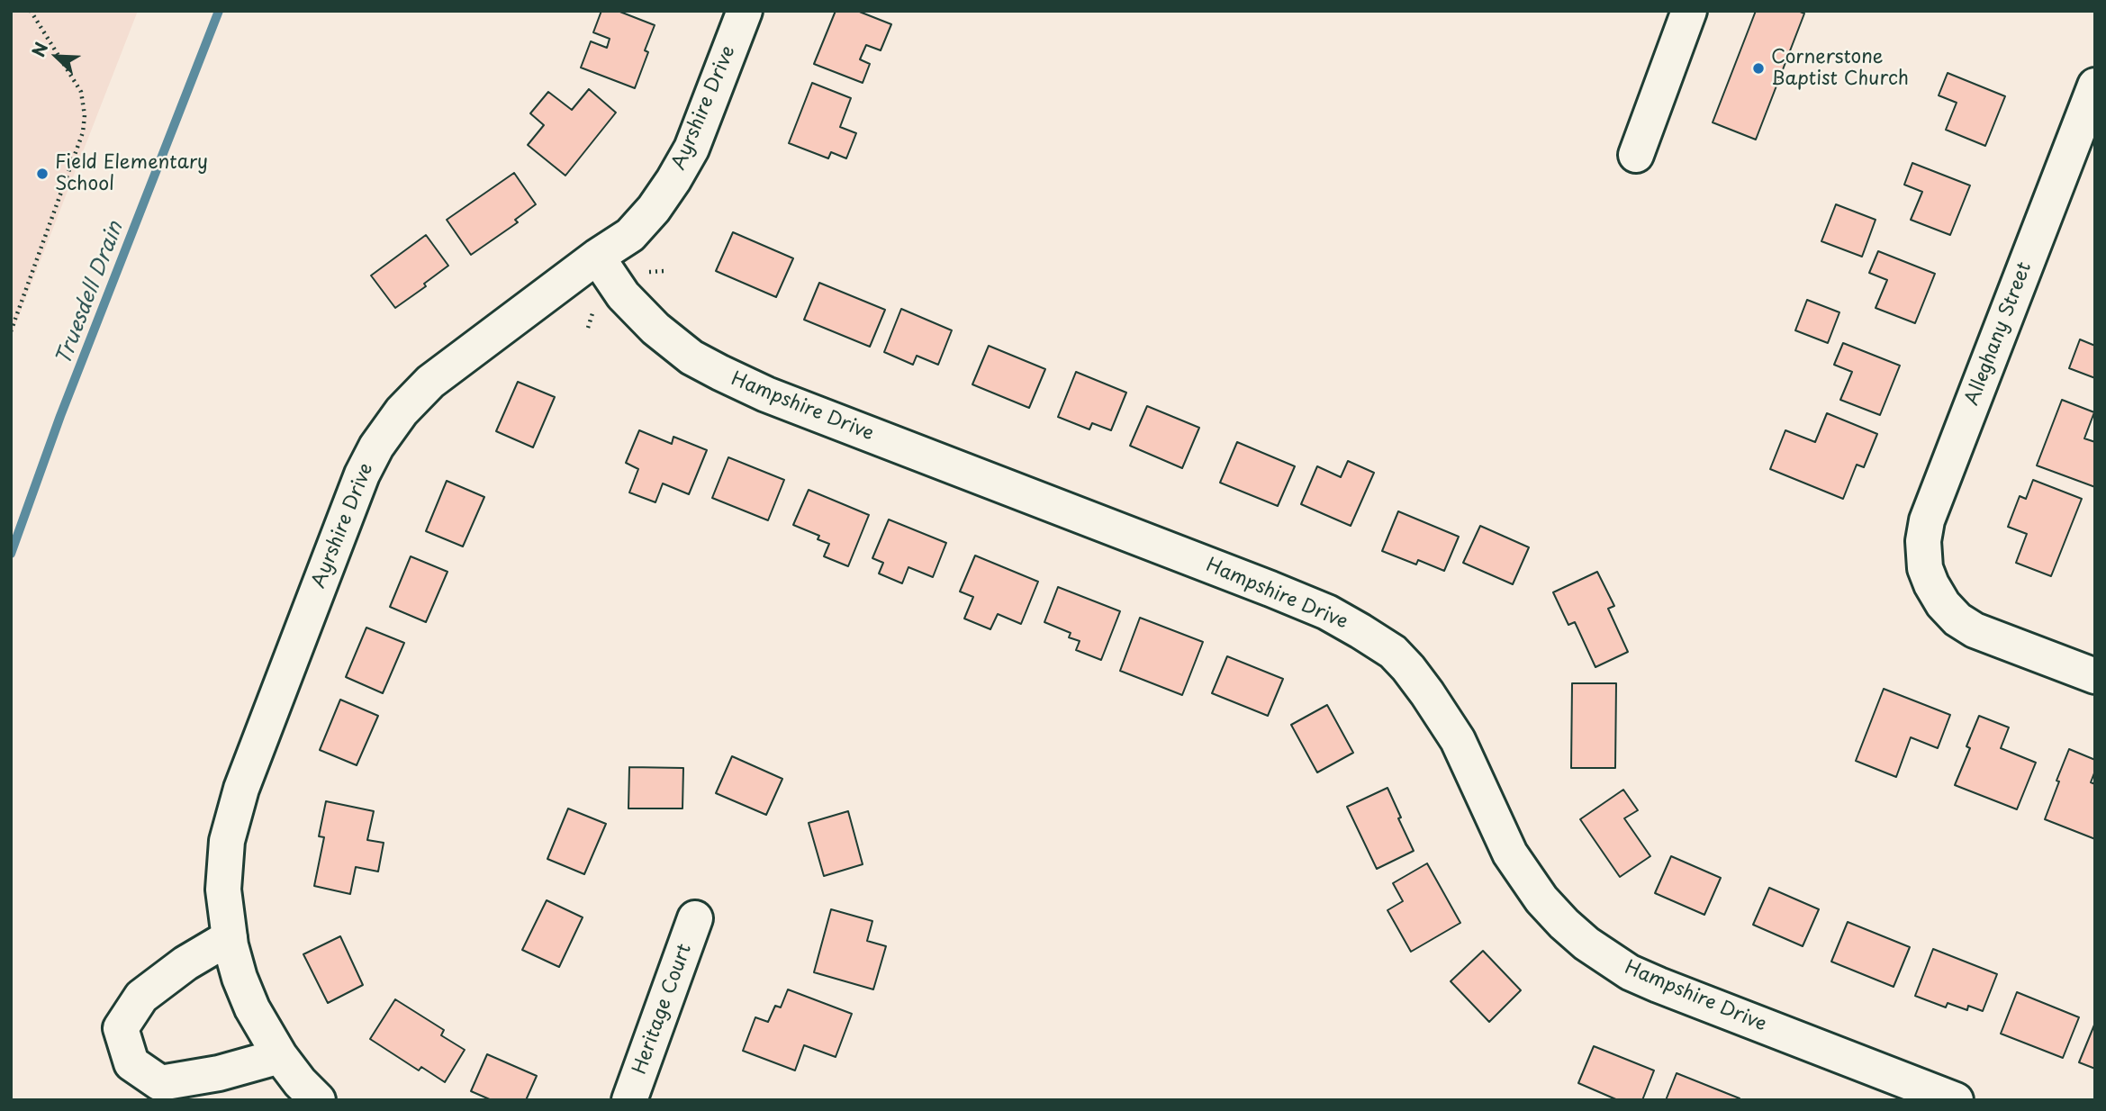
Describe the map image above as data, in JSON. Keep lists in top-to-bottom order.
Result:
{
  "streets": {
    "street": [
      "Ayrshire Drive",
      "Alleghany Street",
      "Hampshire Drive",
      "Heritage Court"
    ]
  },
  "crossings": [
    ["Ayrshire Drive", "Hampshire Drive"]
  ],
  "water": ["Truesdell Drain"],
  "places": ["Cornerstone Baptist Church", "Field Elementary School"],
  "north": "top left"
}
